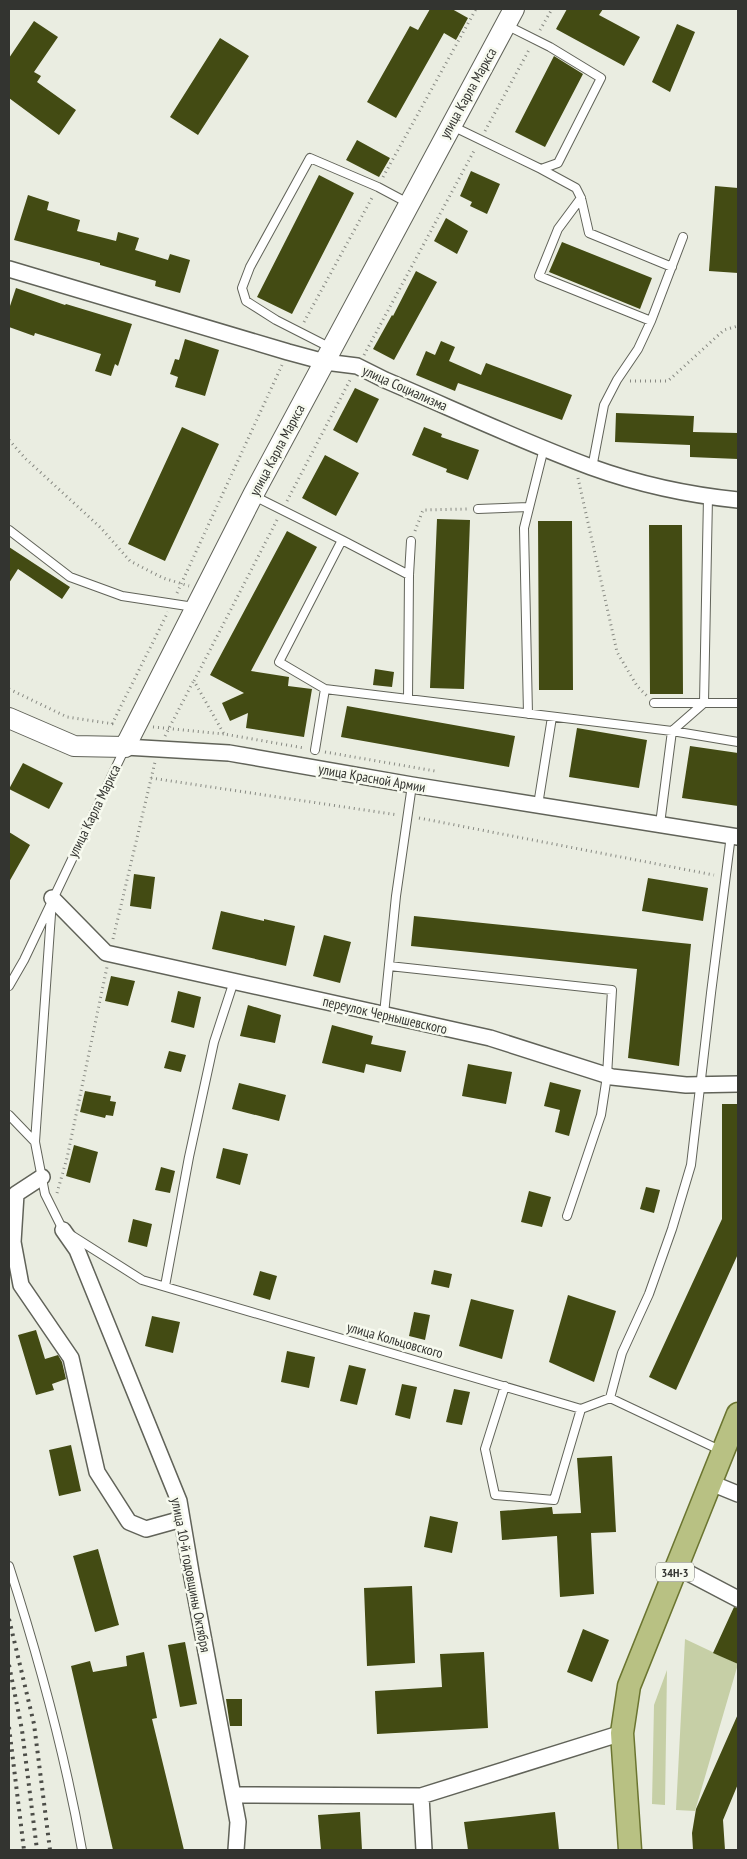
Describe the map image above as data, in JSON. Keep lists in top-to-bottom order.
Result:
{
  "streets": {
    "main road": ["улица Карла Маркса", "улица Красной Армии", "34Н-3"],
    "street": ["улица Социализма", "переулок Чернышевского", "улица 10-й годовщины Октября"],
    "lane": ["улица Кольцовского"]
  },
  "crossings": [
    ["улица Карла Маркса", "улица Социализма"],
    ["улица Карла Маркса", "улица Красной Армии"],
    ["улица Карла Маркса", "переулок Чернышевского"],
    ["улица Карла Маркса", "улица Кольцовского"],
    ["улица Карла Маркса", "улица 10-й годовщины Октября"],
    ["улица Кольцовского", "улица 10-й годовщины Октября"]
  ]
}
